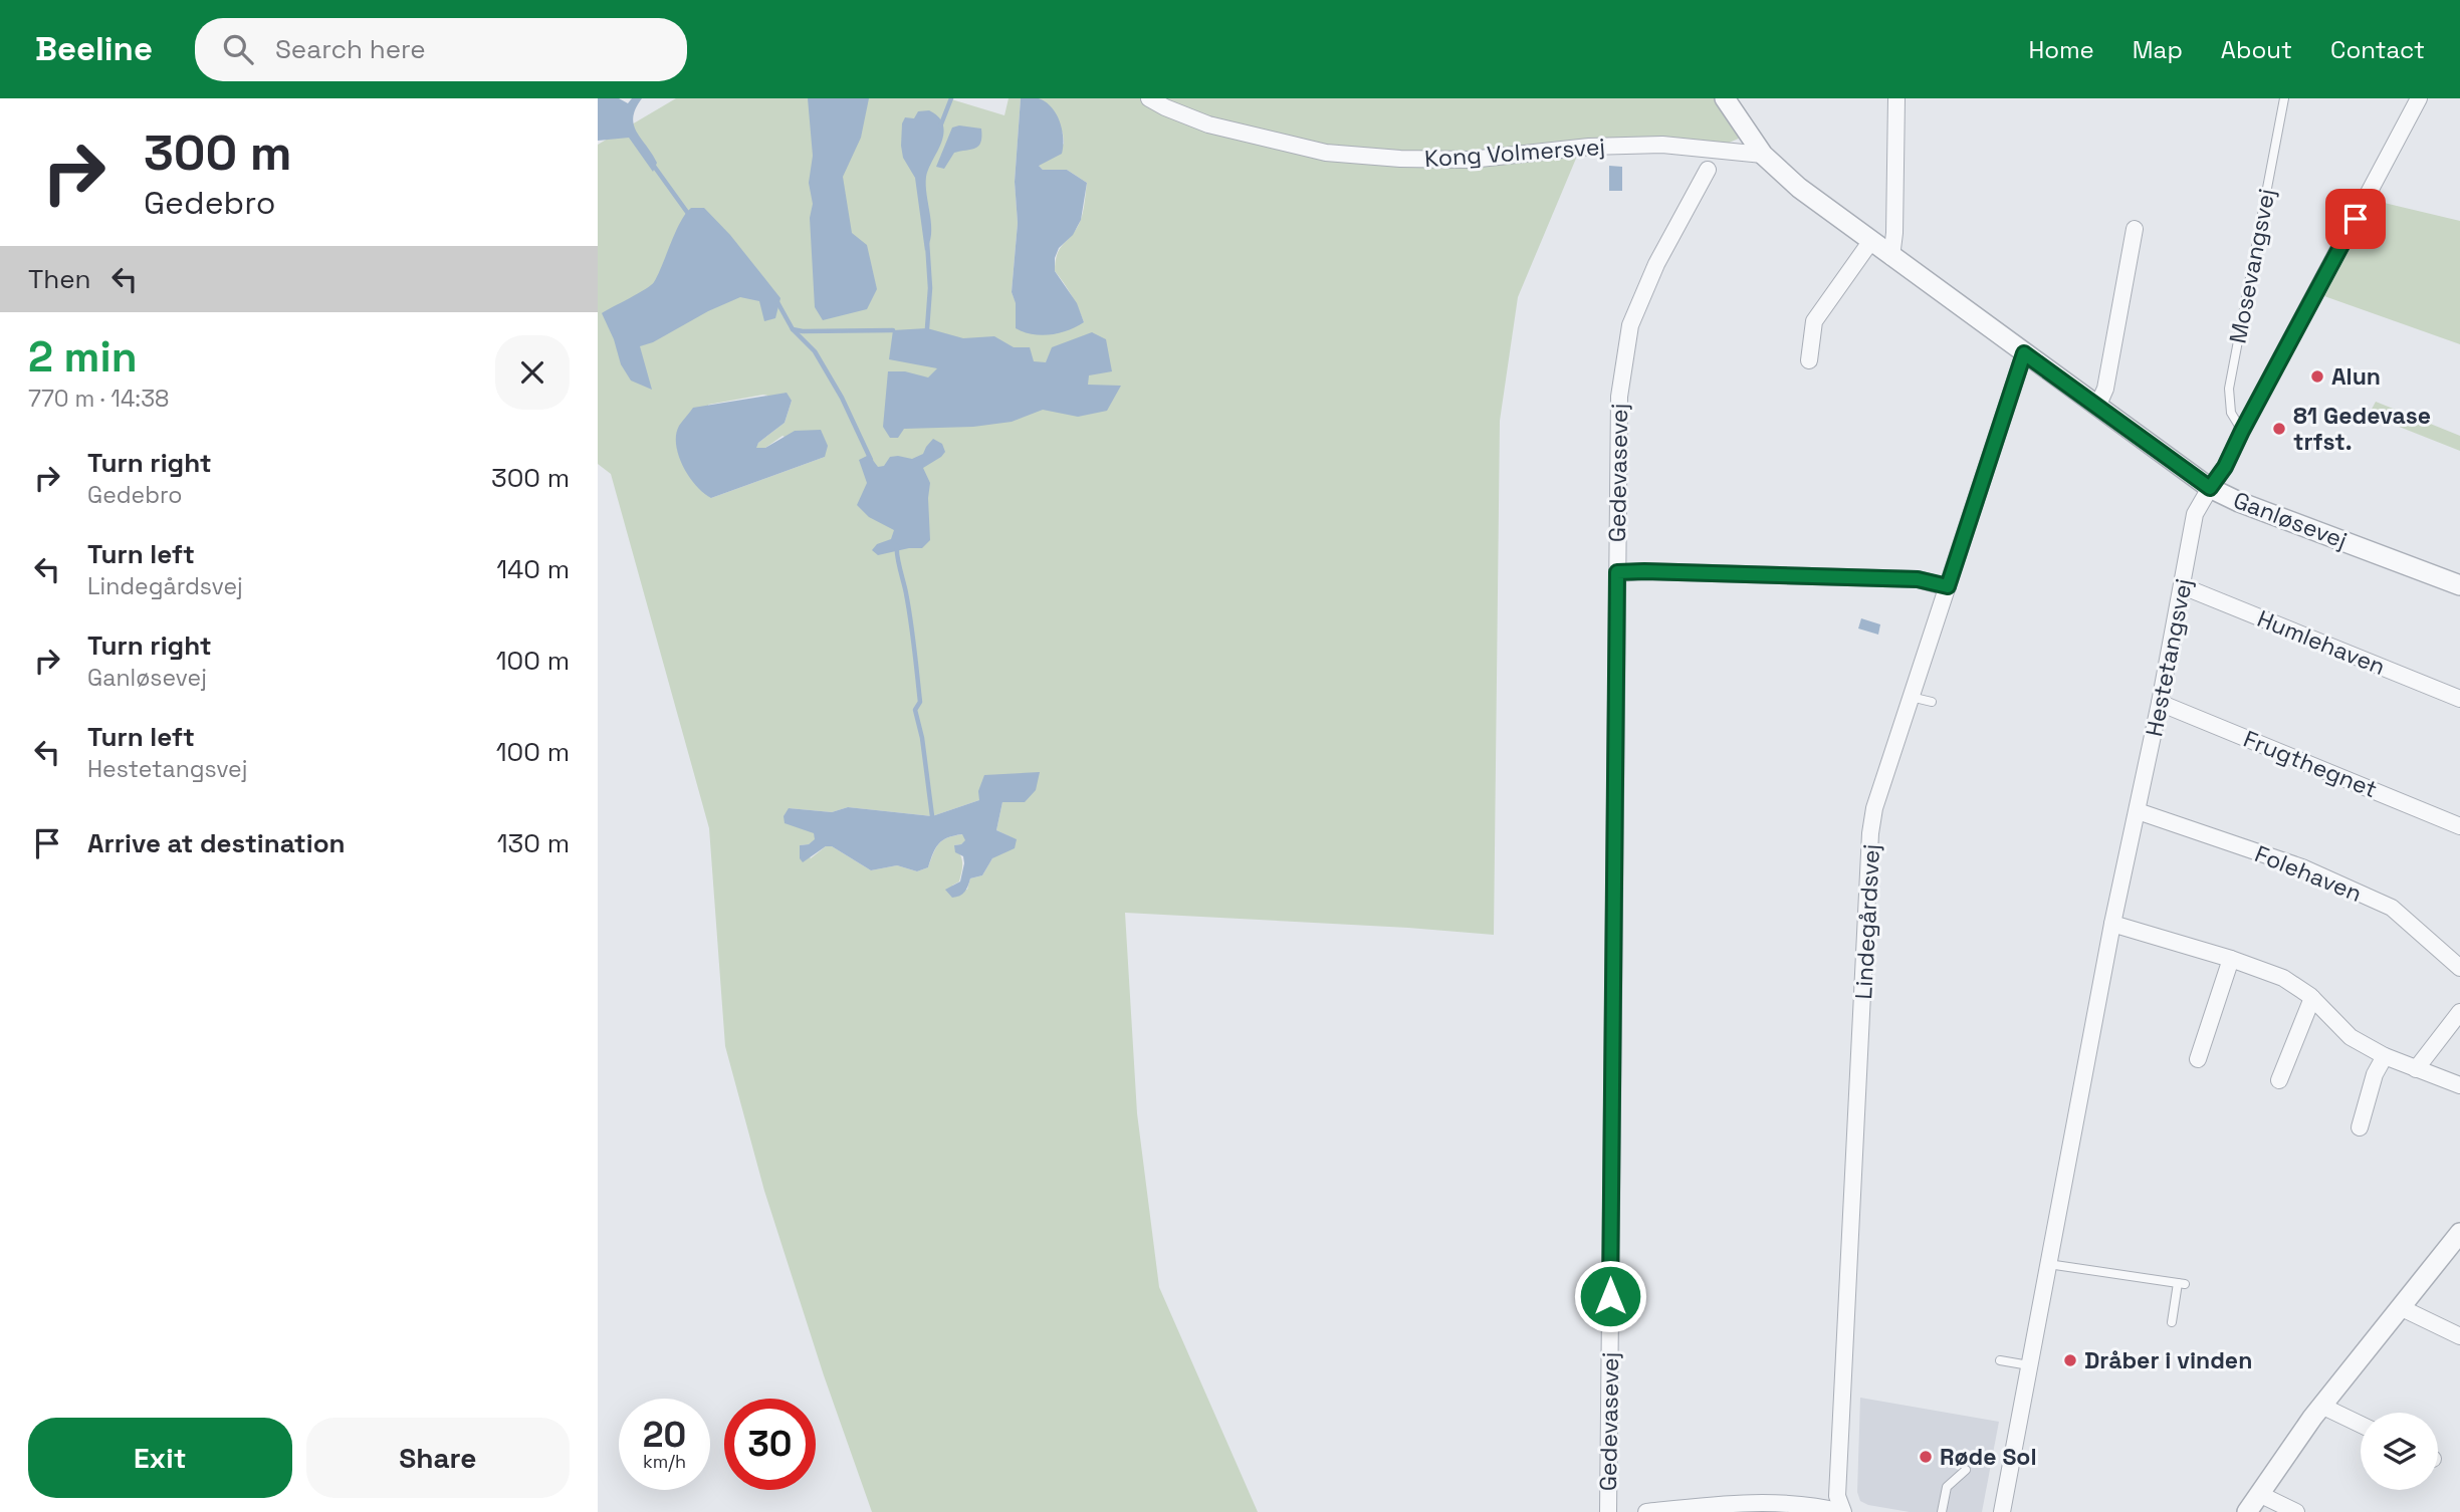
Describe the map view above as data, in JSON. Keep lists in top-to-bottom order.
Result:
{
  "streets": {
    "street": [
      "Kong Volmersvej",
      "Gedevasevej",
      "Ganløsevej",
      "Humlehaven",
      "Hestetangsvej",
      "Frugthegnet",
      "Folehaven",
      "Lindegårdsvej"
    ],
    "lane": ["Mosevangsvej"]
  },
  "crossings": [
    ["Kong Volmersvej", "Ganløsevej"],
    ["Mosevangsvej", "Hestetangsvej"],
    ["Ganløsevej", "Hestetangsvej"],
    ["Ganløsevej", "Lindegårdsvej"],
    ["Humlehaven", "Hestetangsvej"],
    ["Hestetangsvej", "Frugthegnet"],
    ["Hestetangsvej", "Folehaven"]
  ],
  "places": [
    "Alun",
    "81 Gedevase trfst.",
    "Dråber i vinden",
    "Røde Sol"
  ],
  "page": {
    "header": "Beeline",
    "search": "Search here",
    "nav": [
      "Home",
      "Map",
      "About",
      "Contact"
    ],
    "turn": ["300 m", "Gedebro"],
    "then": "Then",
    "heading": ["2 min", "770 m · 14:38"],
    "list": [
      {
        "name": "Turn right",
        "note": "Gedebro",
        "value": "300 m"
      },
      {
        "name": "Turn left",
        "note": "Lindegårdsvej",
        "value": "140 m"
      },
      {
        "name": "Turn right",
        "note": "Ganløsevej",
        "value": "100 m"
      },
      {
        "name": "Turn left",
        "note": "Hestetangsvej",
        "value": "100 m"
      },
      {
        "name": "Arrive at destination",
        "value": "130 m"
      }
    ],
    "speed": "20 km/h",
    "limit": "30",
    "buttons": ["Exit", "Share"]
  }
}
